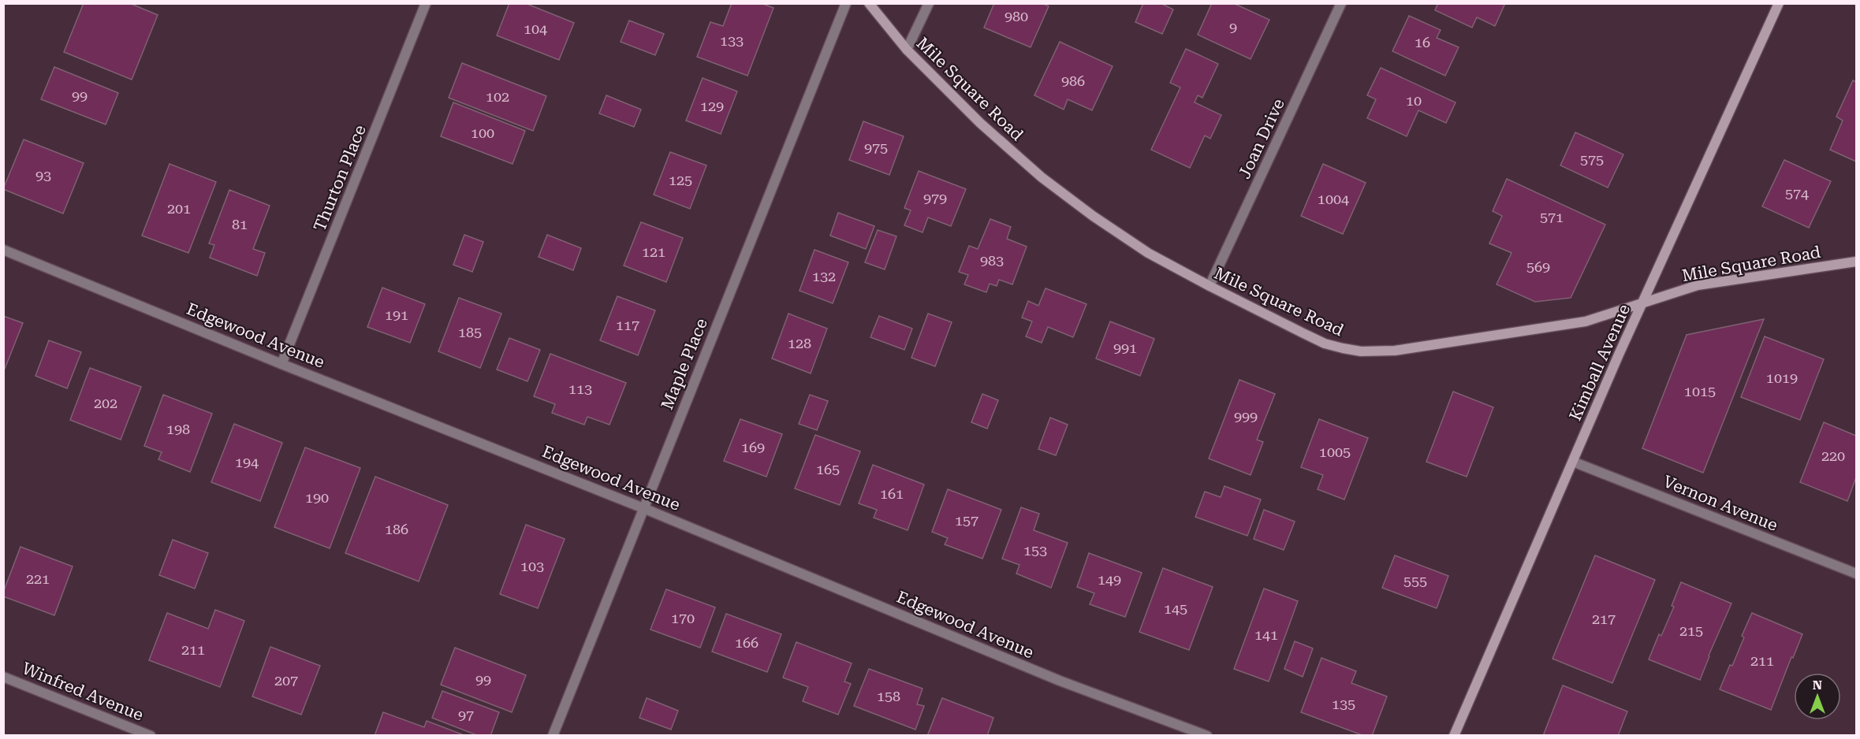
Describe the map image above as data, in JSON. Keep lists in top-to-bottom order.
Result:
{
  "streets": {
    "street": [
      "Mile Square Road",
      "Joan Drive",
      "Thurton Place",
      "Edgewood Avenue",
      "Kimball Avenue",
      "Maple Place",
      "Vernon Avenue",
      "Winfred Avenue"
    ]
  },
  "crossings": [
    ["Mile Square Road", "Joan Drive"],
    ["Mile Square Road", "Kimball Avenue"],
    ["Thurton Place", "Edgewood Avenue"],
    ["Edgewood Avenue", "Maple Place"],
    ["Kimball Avenue", "Vernon Avenue"]
  ],
  "house_numbers": [
    "980",
    "9",
    "104",
    "133",
    "16",
    "986",
    "99",
    "102",
    "10",
    "129",
    "100",
    "975",
    "575",
    "93",
    "125",
    "574",
    "979",
    "1004",
    "201",
    "571",
    "81",
    "121",
    "983",
    "569",
    "132",
    "191",
    "117",
    "185",
    "128",
    "991",
    "1019",
    "113",
    "1015",
    "202",
    "999",
    "198",
    "169",
    "1005",
    "220",
    "194",
    "165",
    "161",
    "190",
    "157",
    "186",
    "153",
    "103",
    "221",
    "149",
    "555",
    "145",
    "170",
    "217",
    "215",
    "141",
    "166",
    "211",
    "211",
    "99",
    "207",
    "158",
    "135",
    "97"
  ],
  "north": "top"
}
